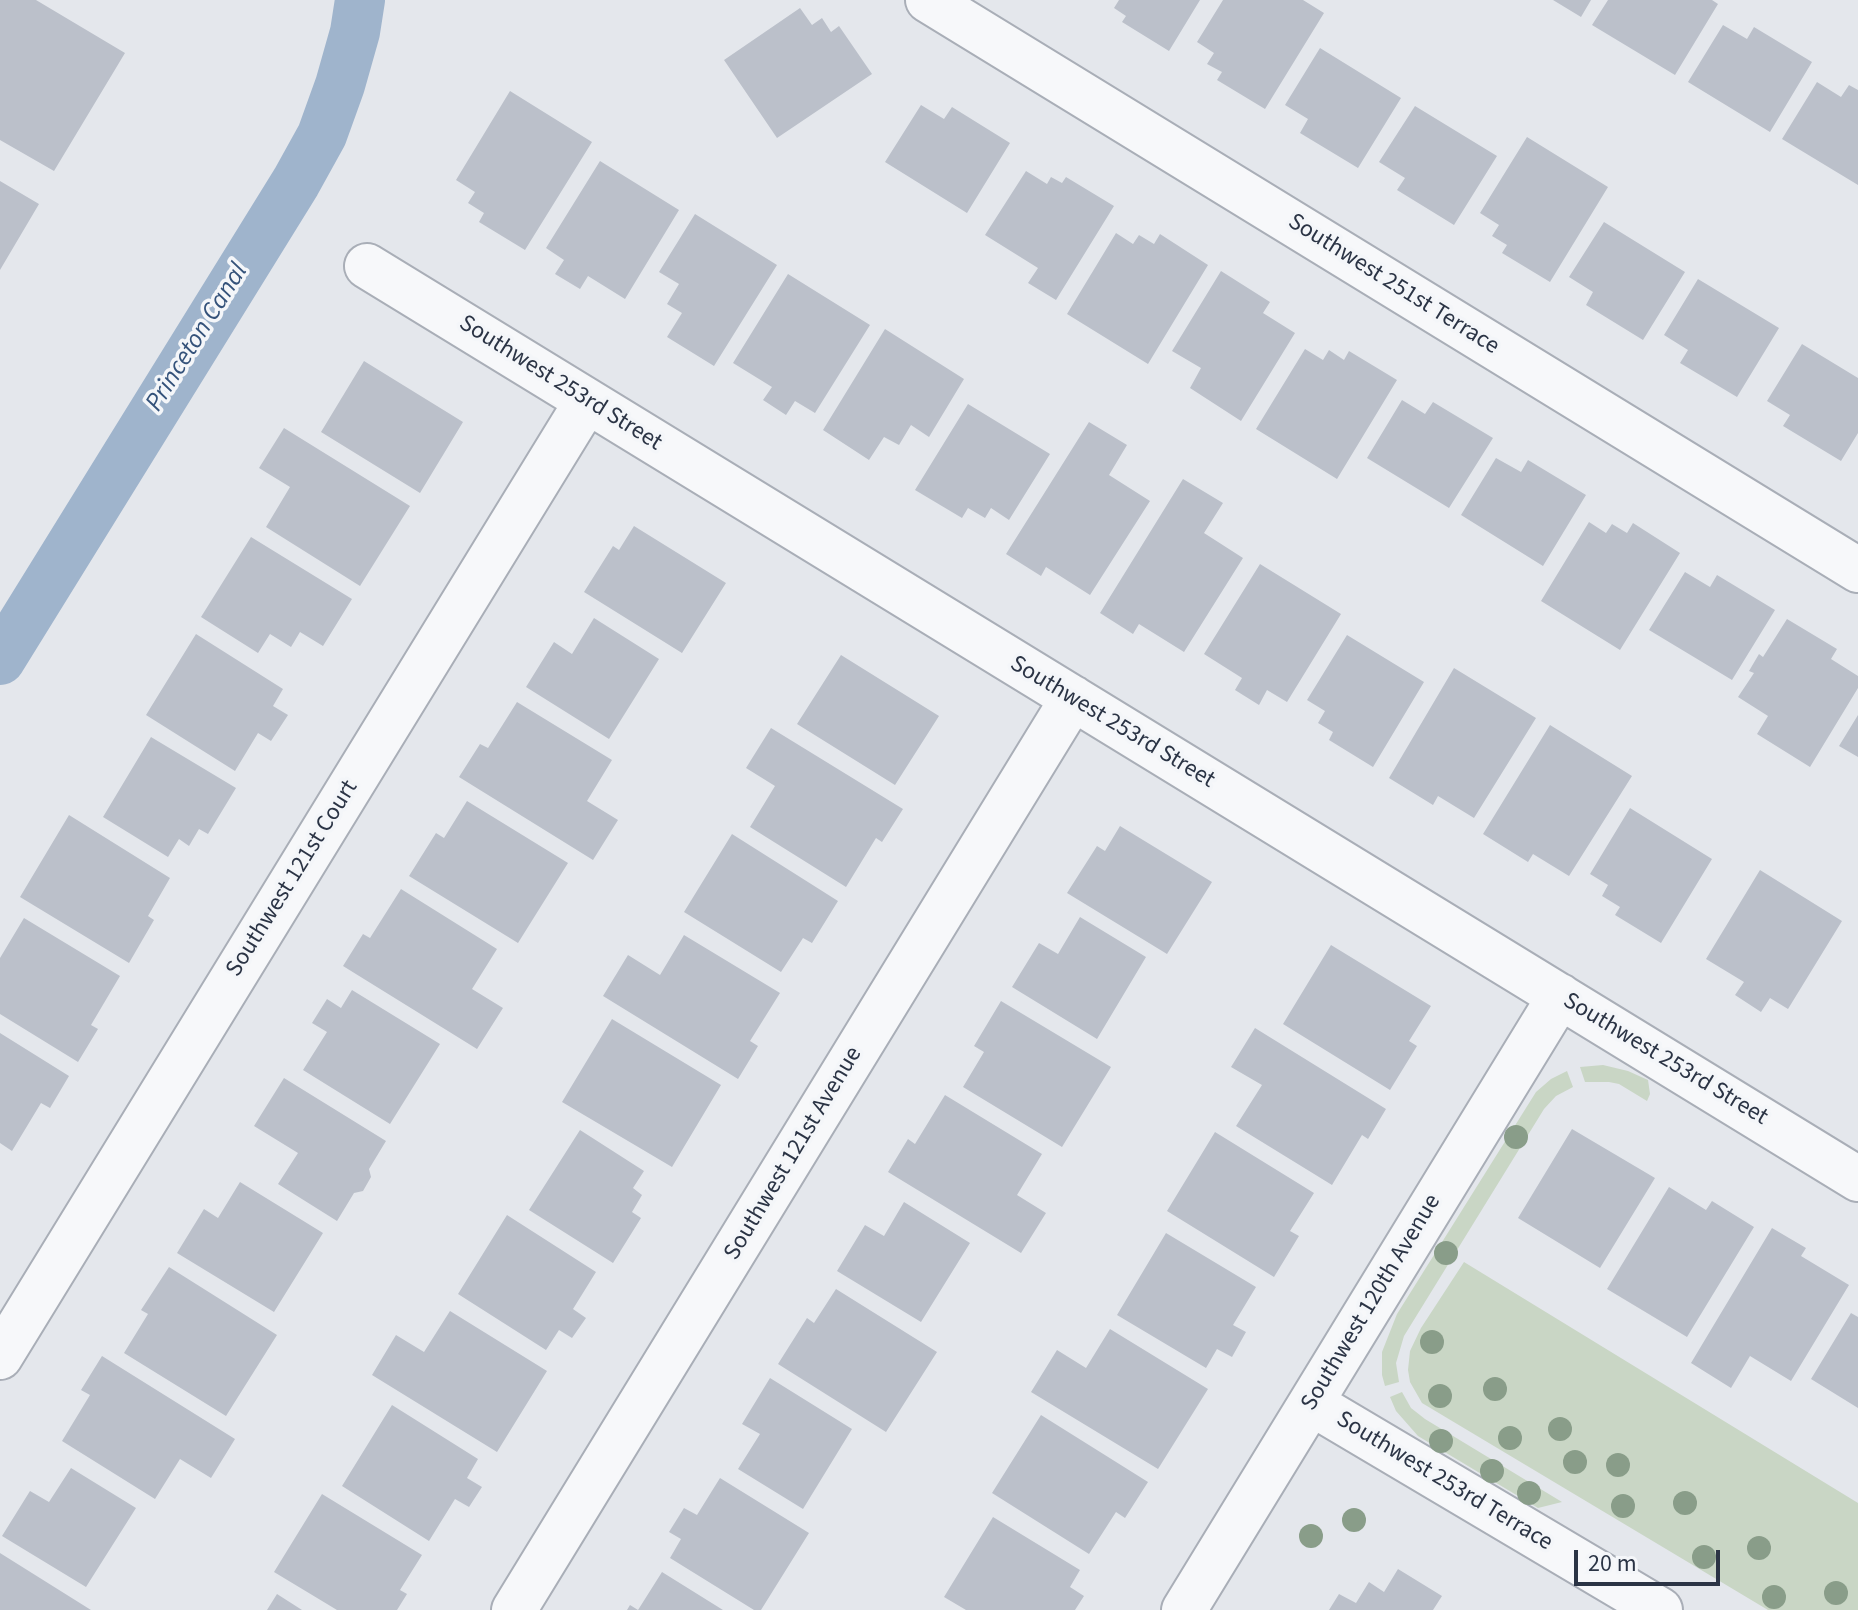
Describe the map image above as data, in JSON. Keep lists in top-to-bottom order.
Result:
{
  "streets": {
    "street": [
      "Southwest 251st Terrace",
      "Southwest 253rd Street",
      "Southwest 121st Court",
      "Southwest 121st Avenue",
      "Southwest 120th Avenue",
      "Southwest 253rd Terrace"
    ]
  },
  "crossings": [
    ["Southwest 253rd Street", "Southwest 121st Court"],
    ["Southwest 253rd Street", "Southwest 121st Avenue"],
    ["Southwest 253rd Street", "Southwest 120th Avenue"],
    ["Southwest 120th Avenue", "Southwest 253rd Terrace"]
  ],
  "water": ["Princeton Canal"],
  "scale_bar": "20 m"
}
